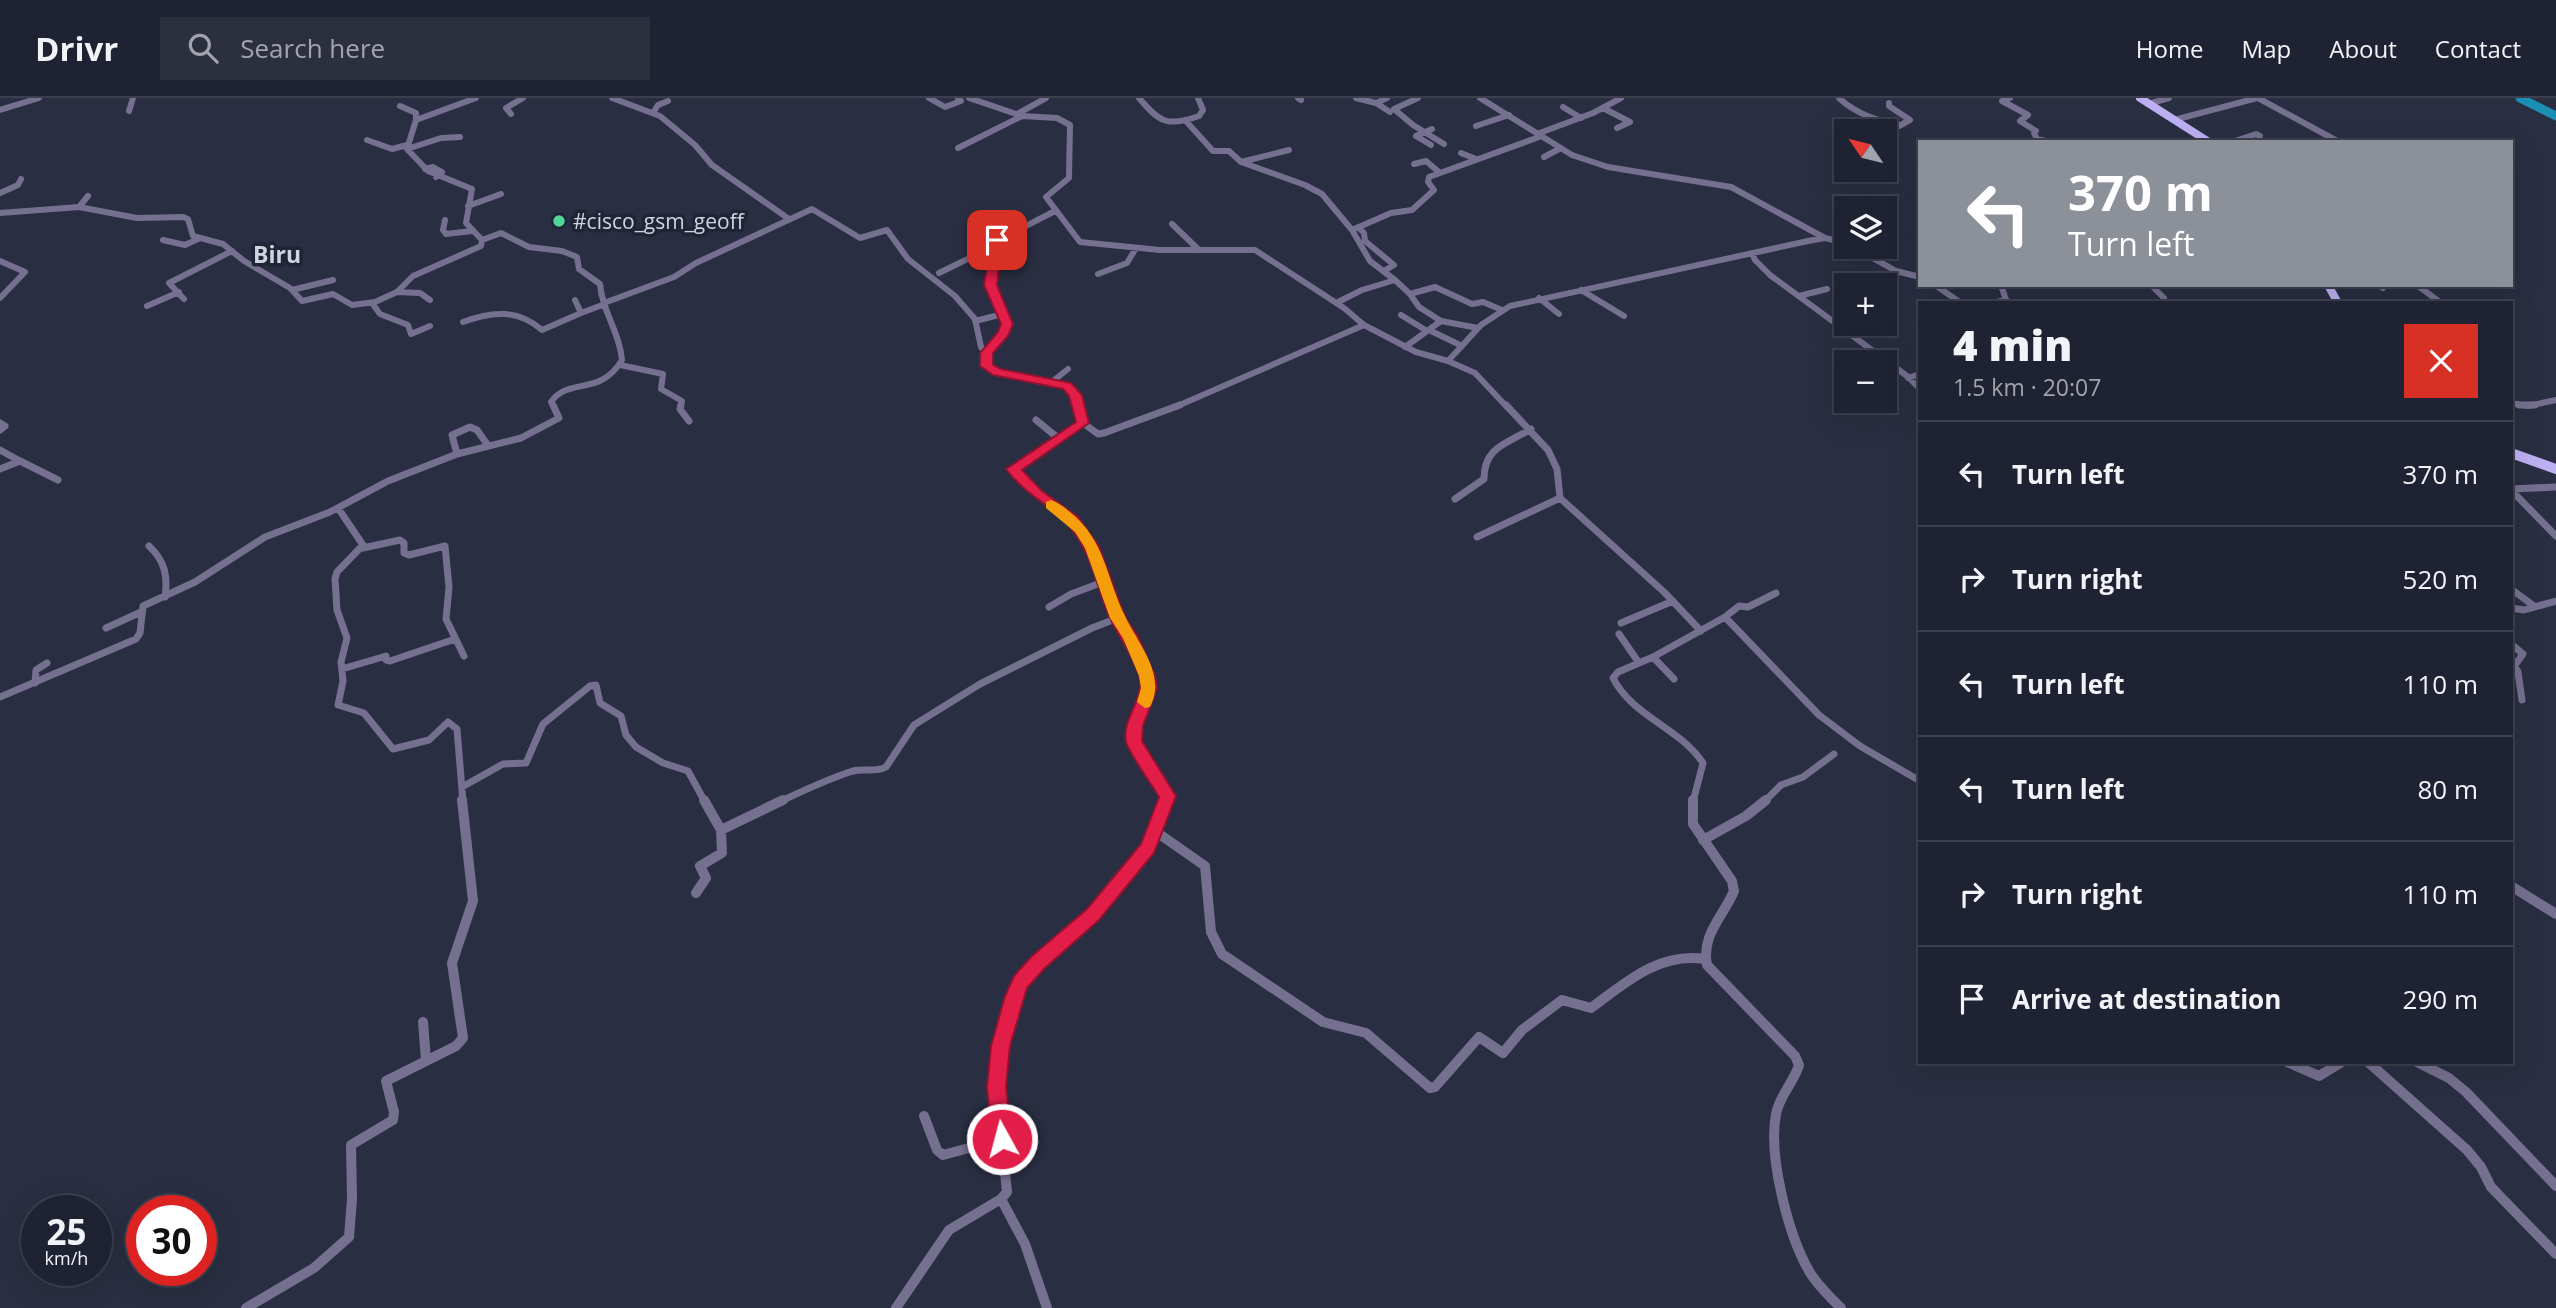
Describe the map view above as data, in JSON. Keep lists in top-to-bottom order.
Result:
{
  "districts": ["Biru"],
  "places": ["#cisco_gsm_geoff"],
  "north": "top left",
  "page": {
    "header": "Drivr",
    "search": "Search here",
    "nav": [
      "Home",
      "Map",
      "About",
      "Contact"
    ],
    "map_buttons": ["+", "−"],
    "turn": ["370 m", "Turn left"],
    "heading": ["4 min", "1.5 km · 20:07"],
    "list": [
      {
        "name": "Turn left",
        "value": "370 m"
      },
      {
        "name": "Turn right",
        "value": "520 m"
      },
      {
        "name": "Turn left",
        "value": "110 m"
      },
      {
        "name": "Turn left",
        "value": "80 m"
      },
      {
        "name": "Turn right",
        "value": "110 m"
      },
      {
        "name": "Arrive at destination",
        "value": "290 m"
      }
    ],
    "speed": "25 km/h",
    "limit": "30"
  }
}
